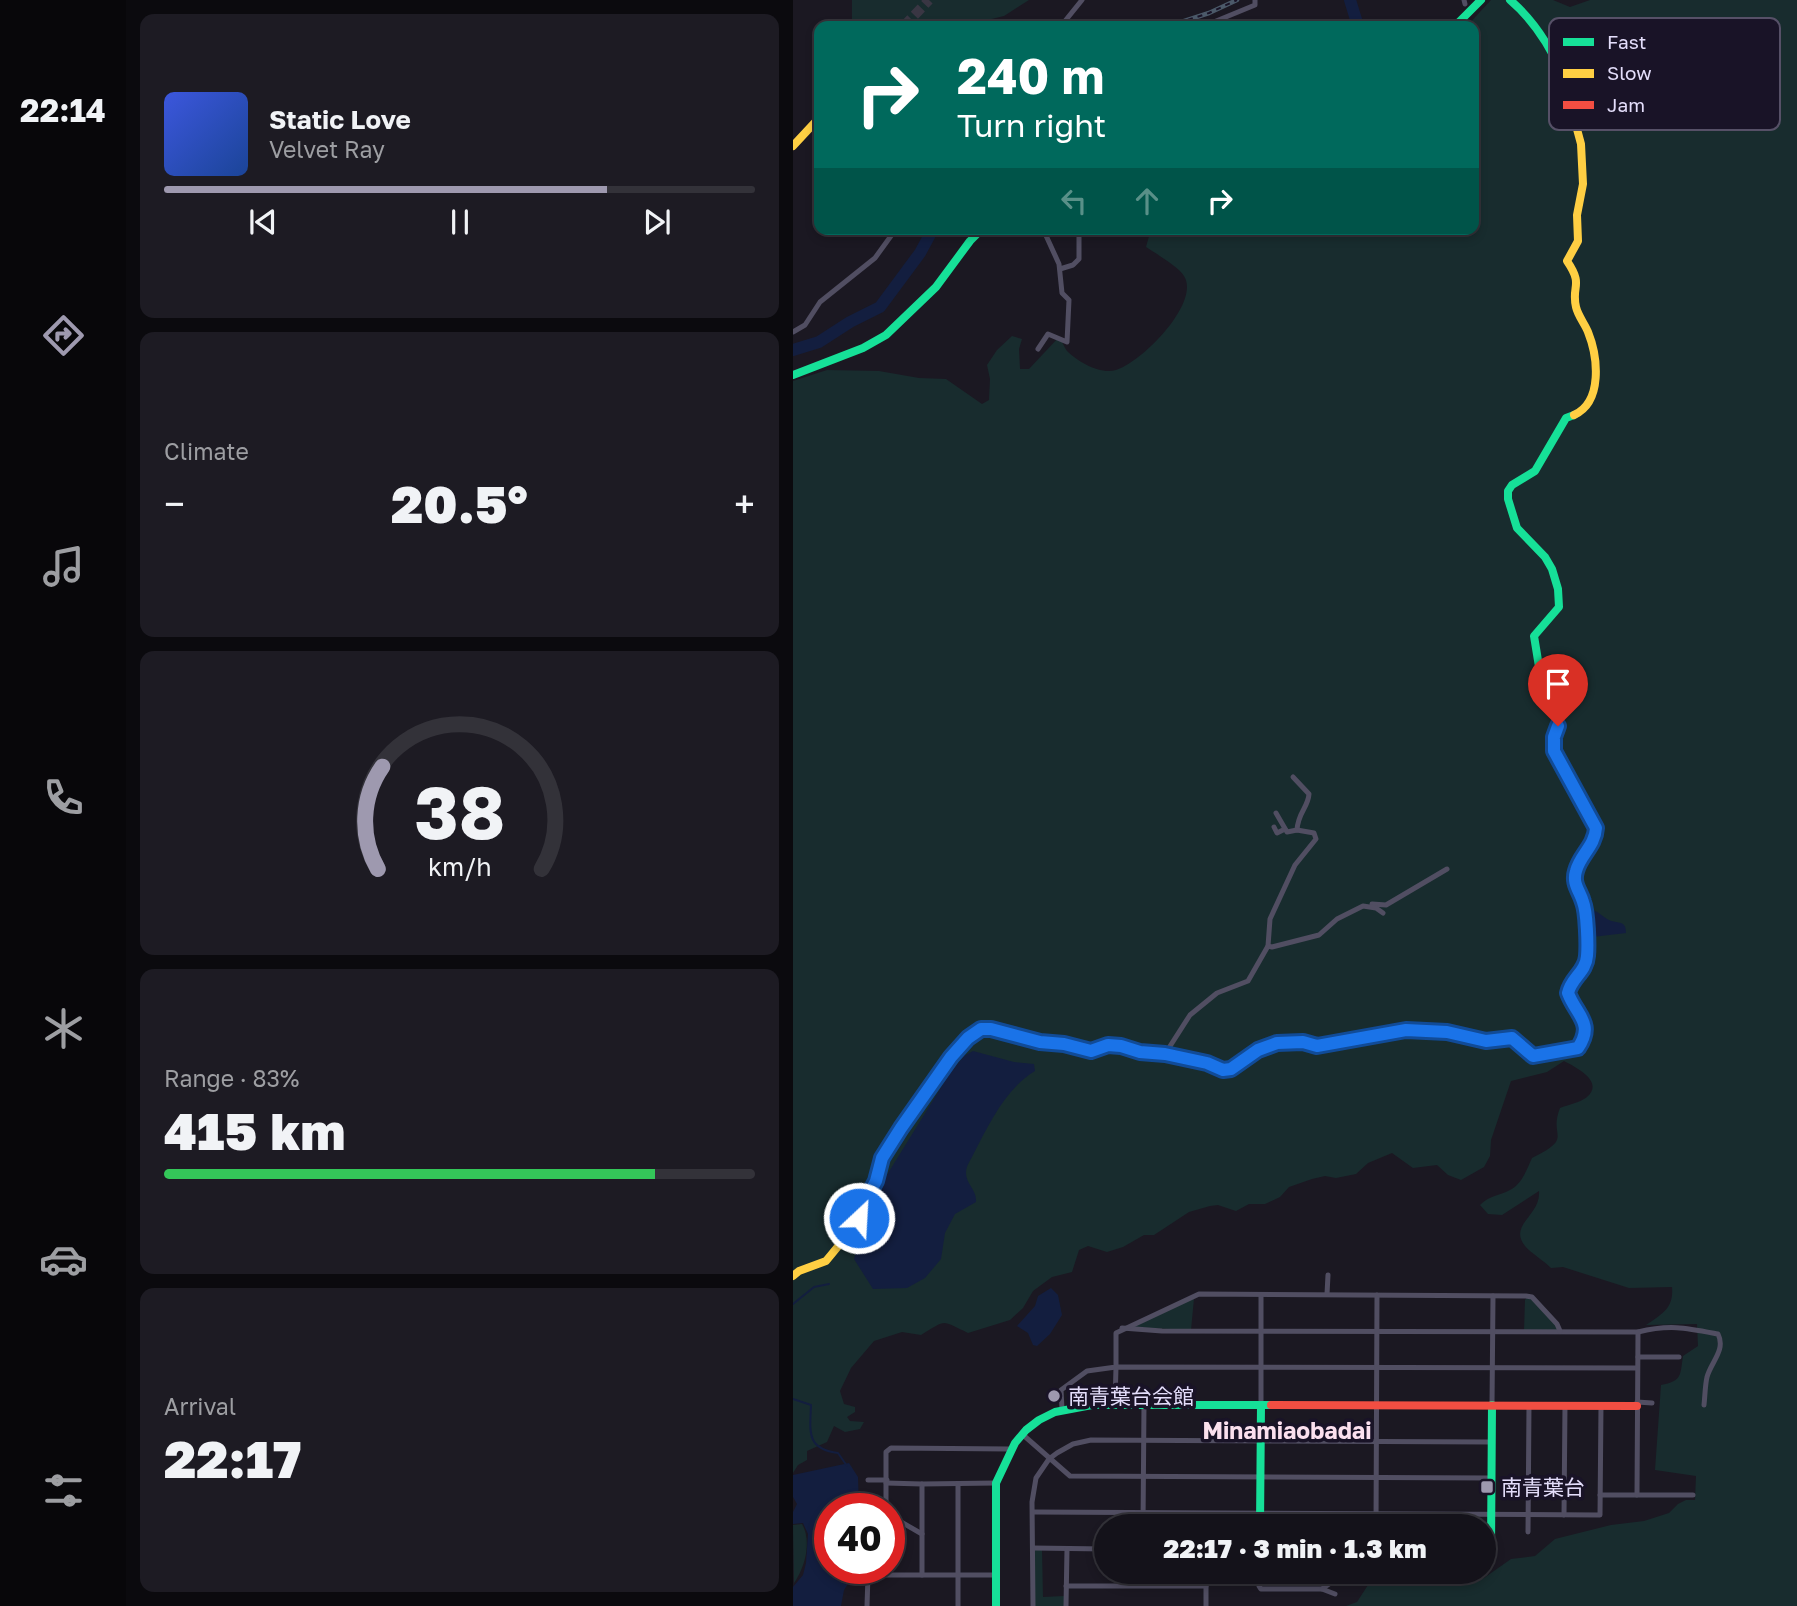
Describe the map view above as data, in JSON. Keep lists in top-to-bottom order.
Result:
{
  "districts": ["Minamiaobadai"],
  "places": {
    "other": ["南青葉台会館"],
    "transit": ["南青葉台"]
  },
  "legend": ["Fast", "Slow", "Jam"],
  "page": {
    "tabs": "22:14",
    "turn": ["240 m", "Turn right"],
    "song": ["Static Love", "Velvet Ray"],
    "tile": [
      "Climate",
      ["Range · 83%", "415 km"],
      ["Arrival", "22:17"]
    ],
    "heat": ["−", "20.5°", "+"],
    "limit": "40",
    "trip": "22:17 · 3 min · 1.3 km",
    "gauge": ["38", "km/h"]
  }
}
